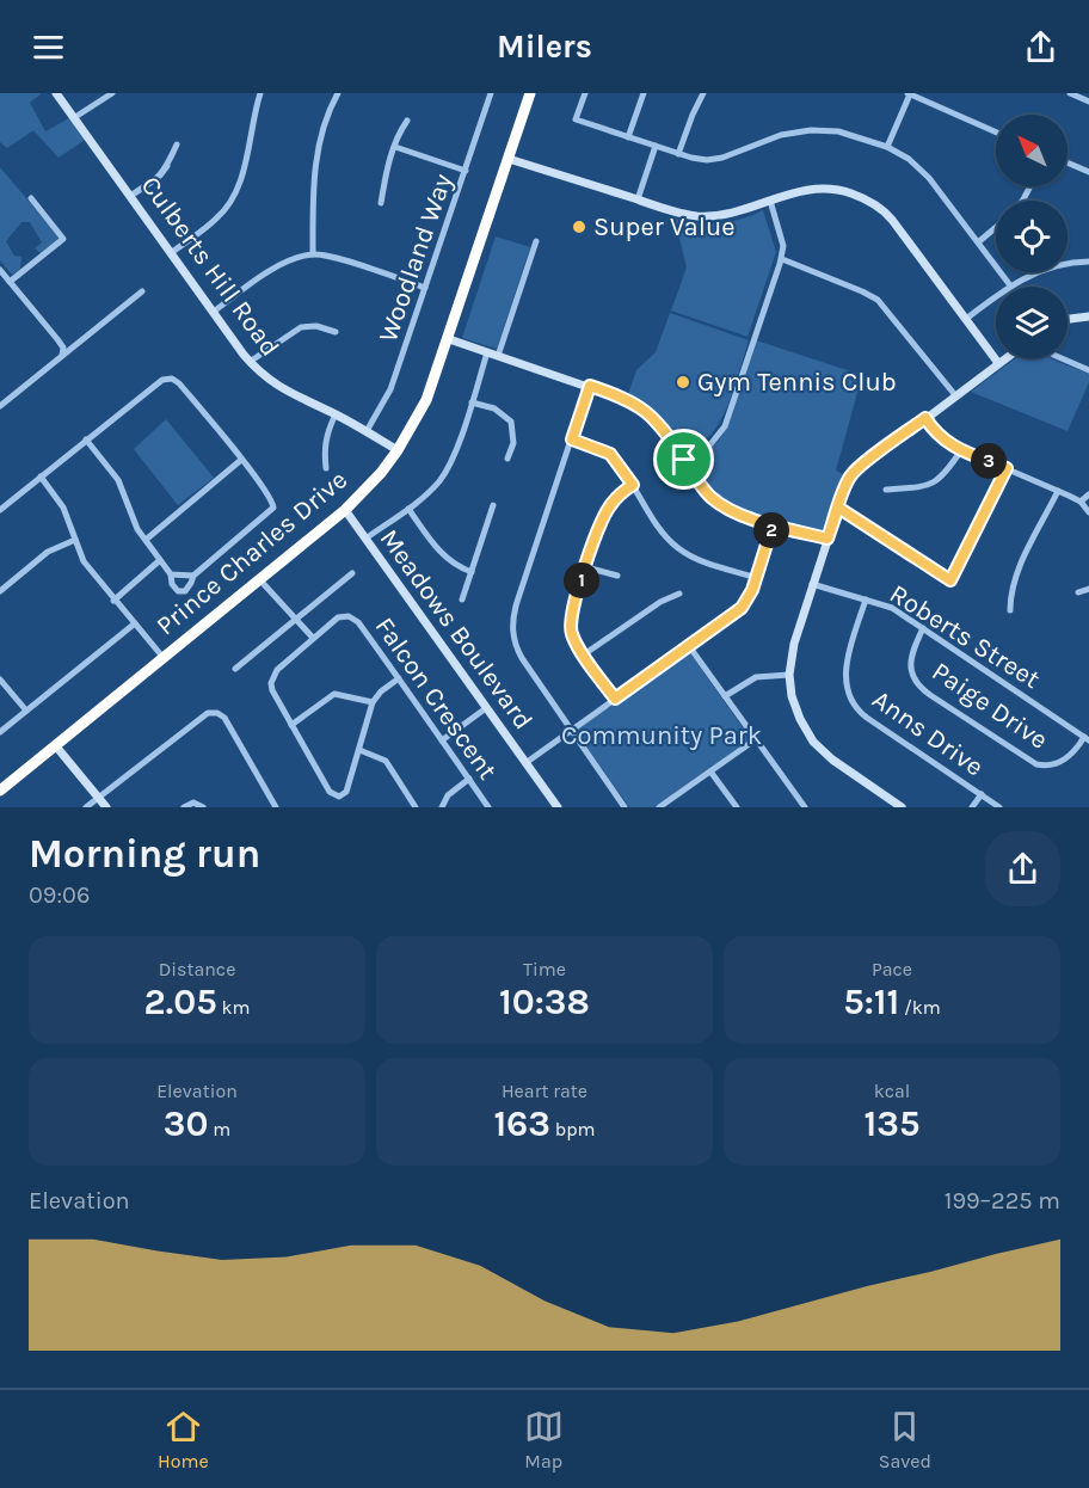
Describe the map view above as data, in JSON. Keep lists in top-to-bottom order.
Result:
{
  "streets": {
    "highway": ["Prince Charles Drive"],
    "street": [
      "Woodland Way",
      "Culberts Hill Road",
      "Meadows Boulevard",
      "Roberts Street",
      "Falcon Crescent",
      "Paige Drive",
      "Anns Drive"
    ]
  },
  "crossings": [
    ["Woodland Way", "Culberts Hill Road"],
    ["Culberts Hill Road", "Prince Charles Drive"],
    ["Prince Charles Drive", "Meadows Boulevard"],
    ["Roberts Street", "Paige Drive"],
    ["Roberts Street", "Anns Drive"]
  ],
  "parks": ["Community Park"],
  "places": ["Super Value", "Gym Tennis Club"],
  "north": "top left",
  "page": {
    "header": "Milers",
    "pins": ["3", "2", "1"],
    "heading": ["Morning run", "09:06"],
    "stats": [
      ["Distance", "2.05 km"],
      ["Time", "10:38"],
      ["Pace", "5:11 /km"],
      ["Elevation", "30 m"],
      ["Heart rate", "163 bpm"],
      ["kcal", "135"]
    ],
    "chart": ["Elevation", "199–225 m"],
    "tabs": ["Home", "Map", "Saved"]
  }
}
